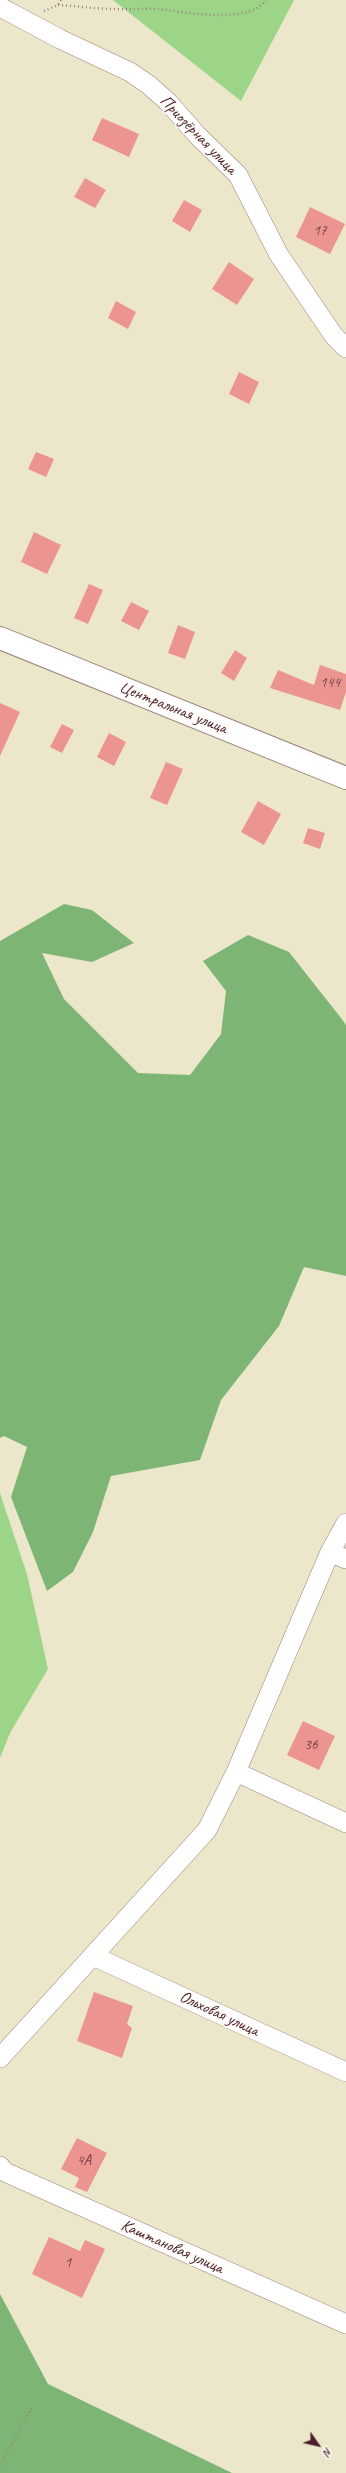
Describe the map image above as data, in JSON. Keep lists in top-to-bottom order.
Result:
{
  "streets": {
    "street": [
      "Приозёрная улица",
      "Центральная улица",
      "Ольховая улица",
      "Каштановая улица"
    ]
  },
  "house_numbers": [
    "17",
    "144",
    "36",
    "4А",
    "1"
  ],
  "north": "bottom right"
}
